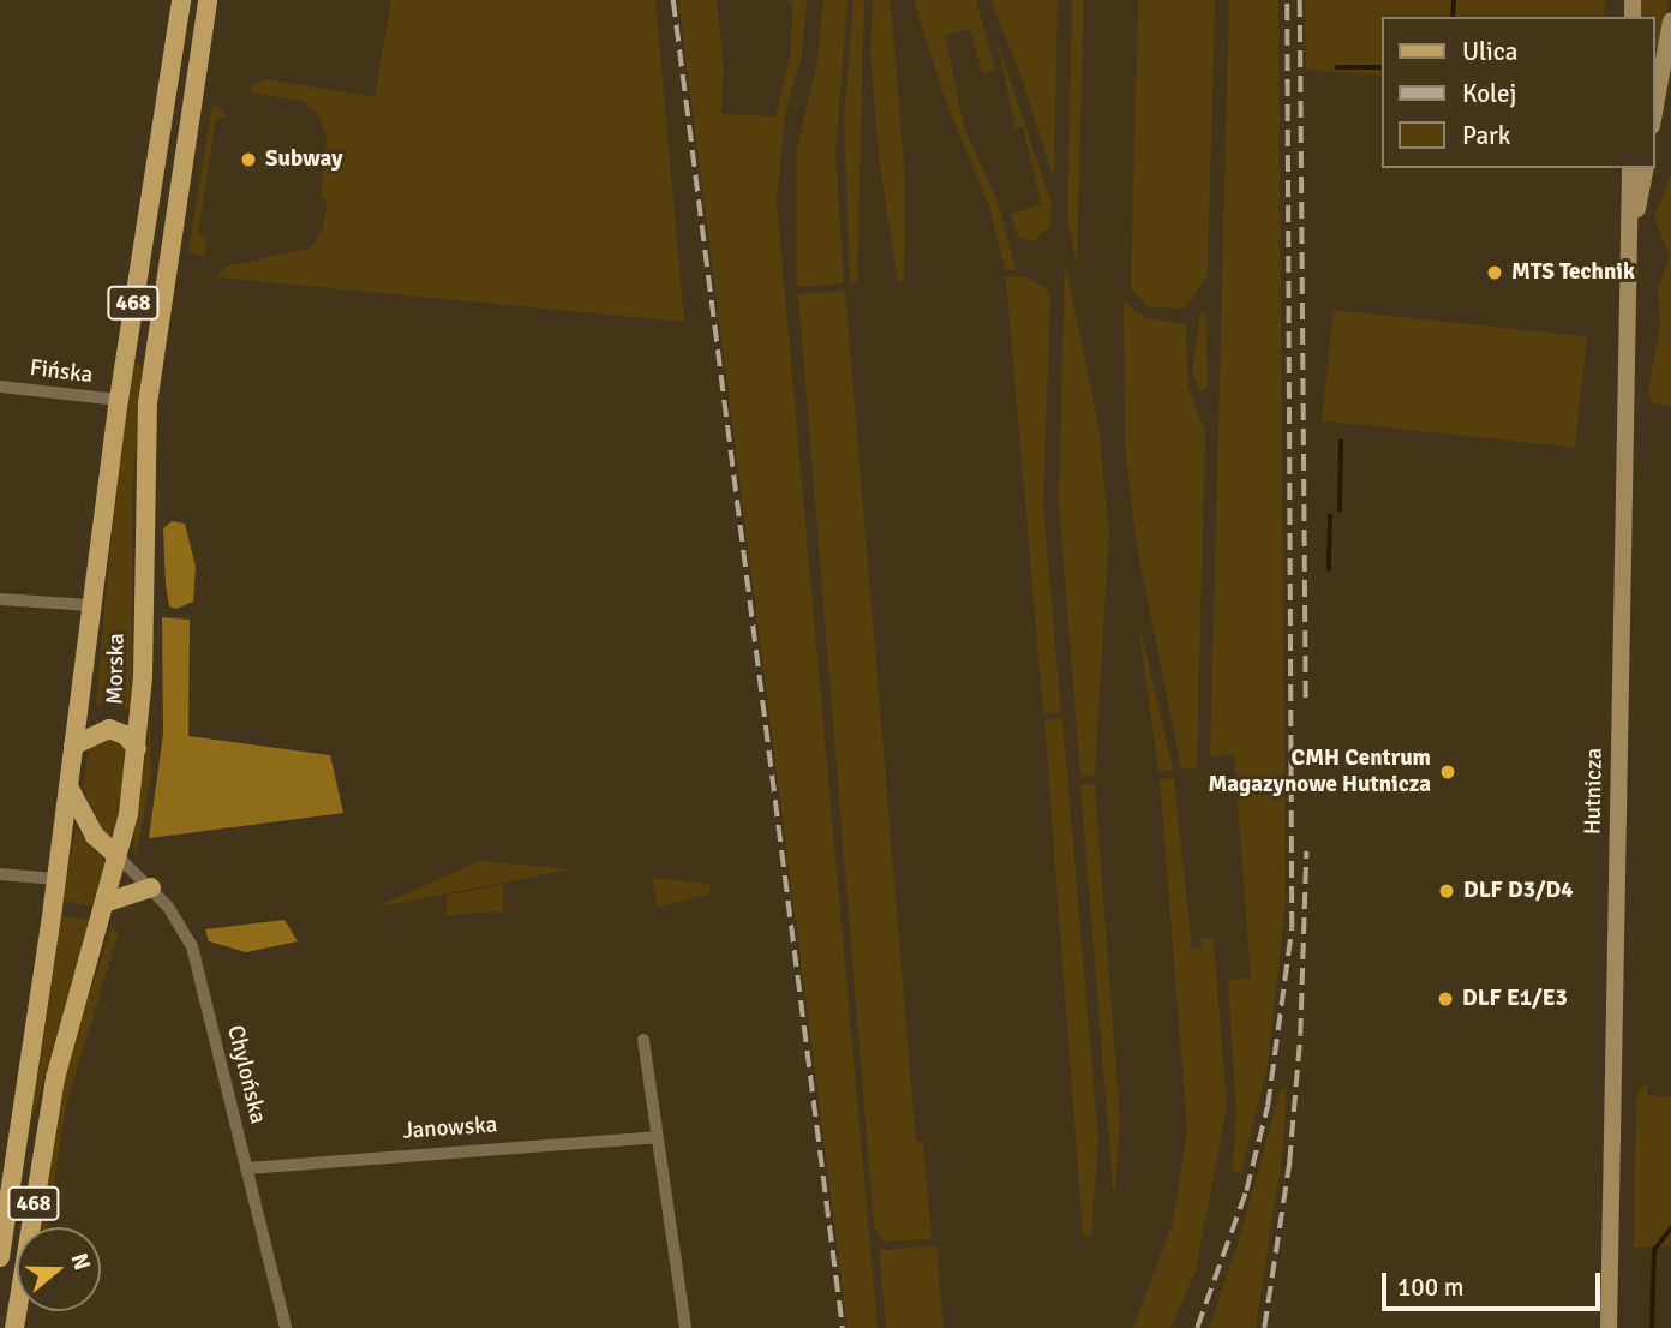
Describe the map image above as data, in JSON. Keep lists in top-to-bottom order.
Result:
{
  "streets": {
    "main road": ["468", "Morska", "Hutnicza"],
    "street": ["Fińska", "Chylońska", "Janowska"]
  },
  "crossings": [
    ["Fińska", "Morska"],
    ["Morska", "Chylońska"],
    ["Chylońska", "Janowska"]
  ],
  "places": [
    "Subway",
    "MTS Technik",
    "CMH Centrum Magazynowe Hutnicza",
    "DLF D3/D4",
    "DLF E1/E3"
  ],
  "legend": ["Ulica", "Kolej", "Park"],
  "scale_bar": "100 m",
  "north": "right"
}
